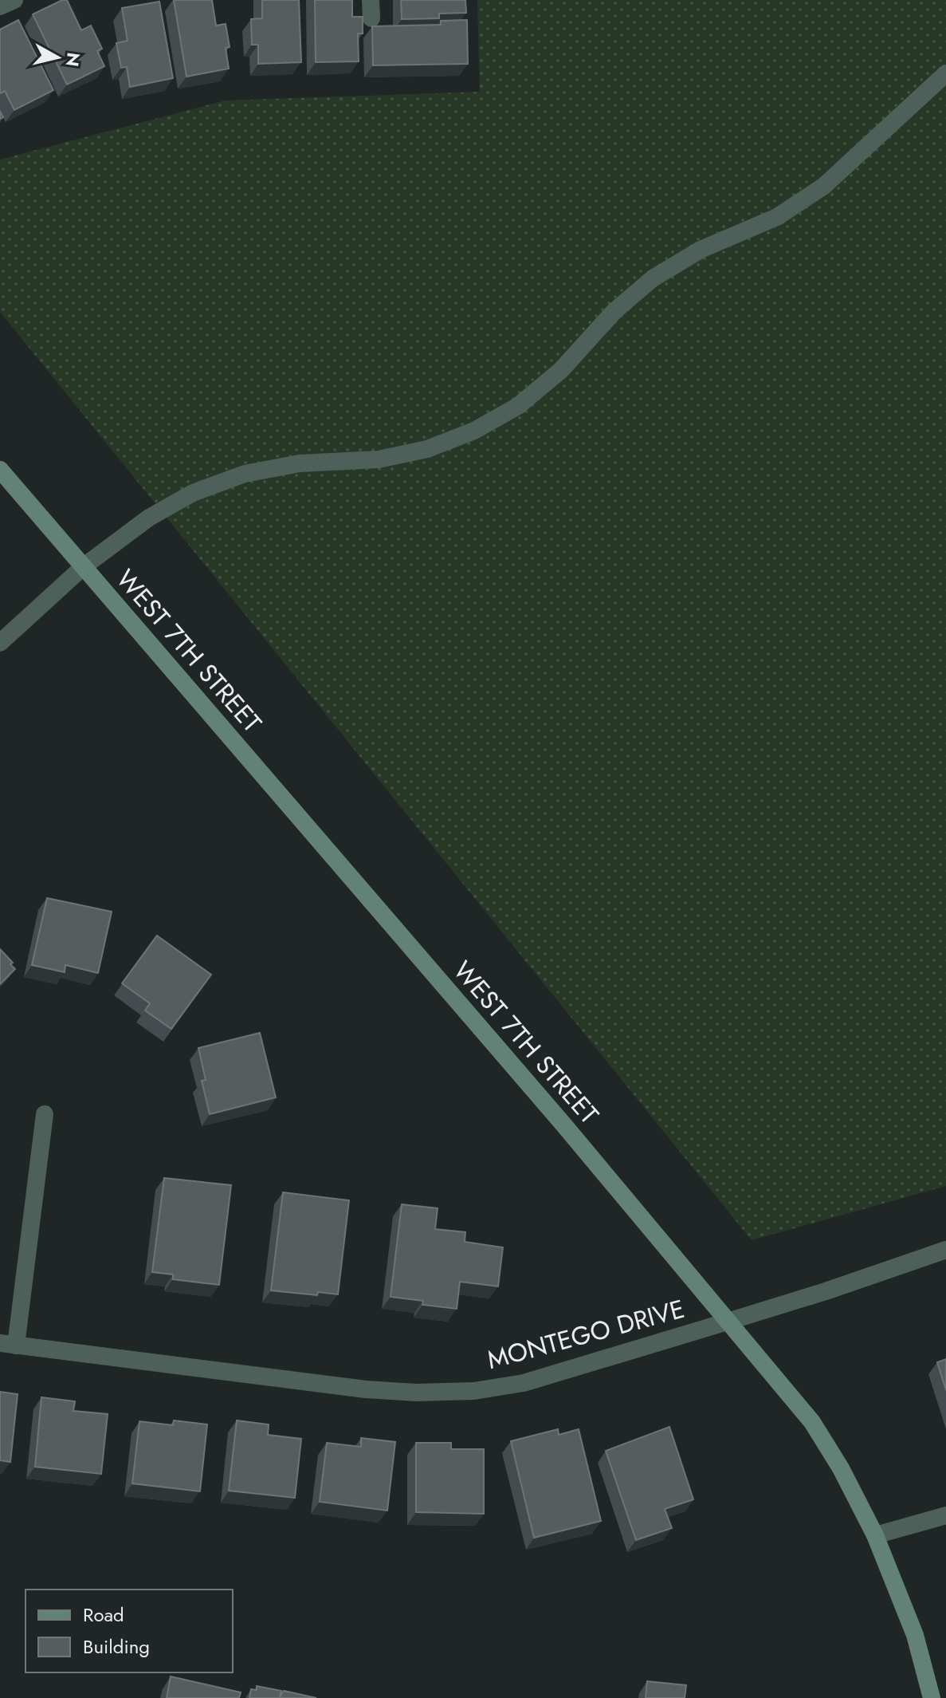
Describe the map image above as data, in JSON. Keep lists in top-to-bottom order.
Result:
{
  "streets": {
    "main road": ["WEST 7TH STREET"],
    "street": ["MONTEGO DRIVE"]
  },
  "crossings": [
    ["WEST 7TH STREET", "MONTEGO DRIVE"]
  ],
  "legend": ["Road", "Building"],
  "north": "right"
}
